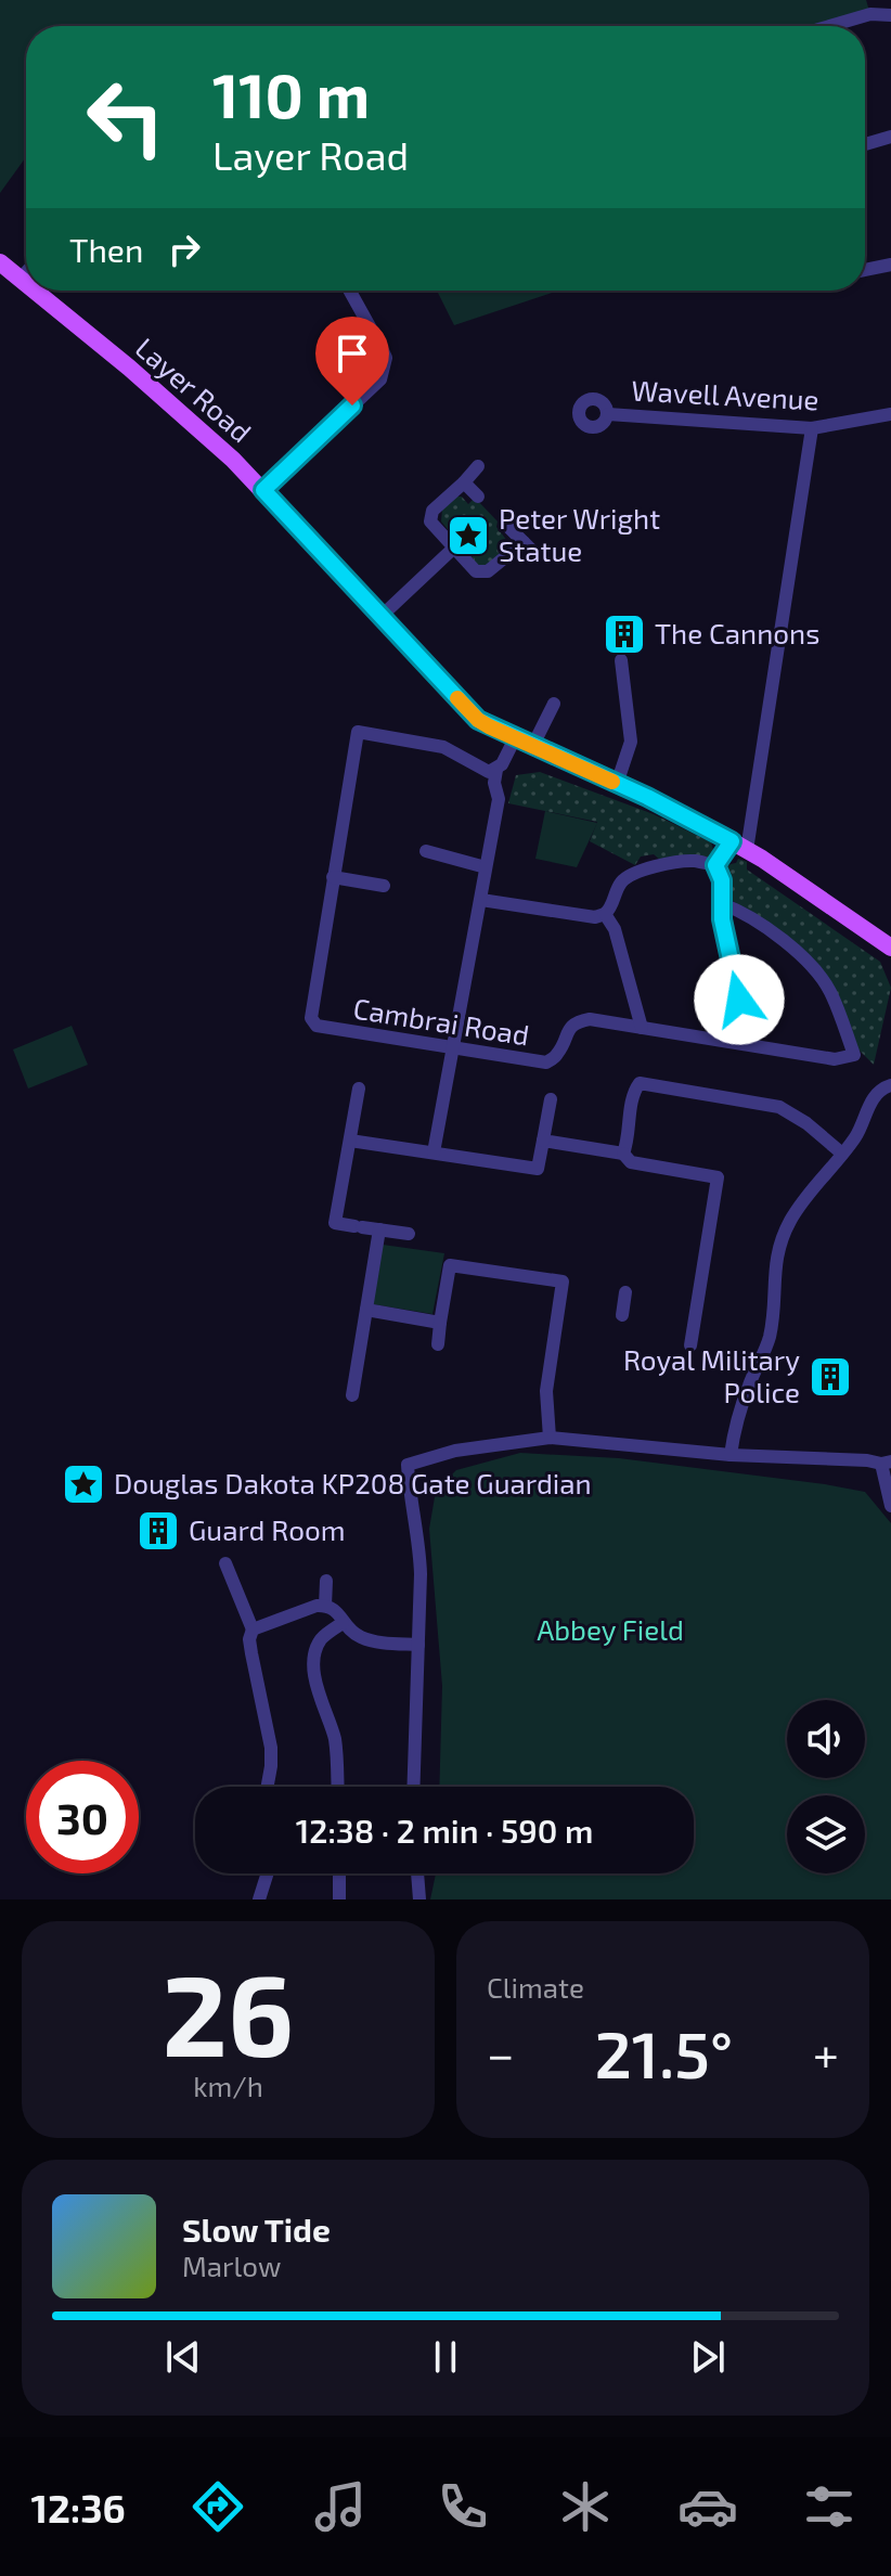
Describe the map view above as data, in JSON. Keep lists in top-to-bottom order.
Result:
{
  "streets": {
    "main road": ["Layer Road"],
    "street": ["Wavell Avenue", "Cambrai Road"]
  },
  "parks": ["Abbey Field"],
  "places": {
    "place": ["Peter Wright Statue", "Douglas Dakota KP208 Gate Guardian"],
    "building": ["The Cannons", "Royal Military Police", "Guard Room"]
  },
  "page": {
    "turn": ["110 m", "Layer Road"],
    "then": "Then",
    "limit": "30",
    "trip": "12:38 · 2 min · 590 m",
    "tile": [
      ["26", "km/h"],
      "Climate"
    ],
    "heat": ["−", "21.5°", "+"],
    "song": ["Slow Tide", "Marlow"],
    "tabs": "12:36"
  }
}
